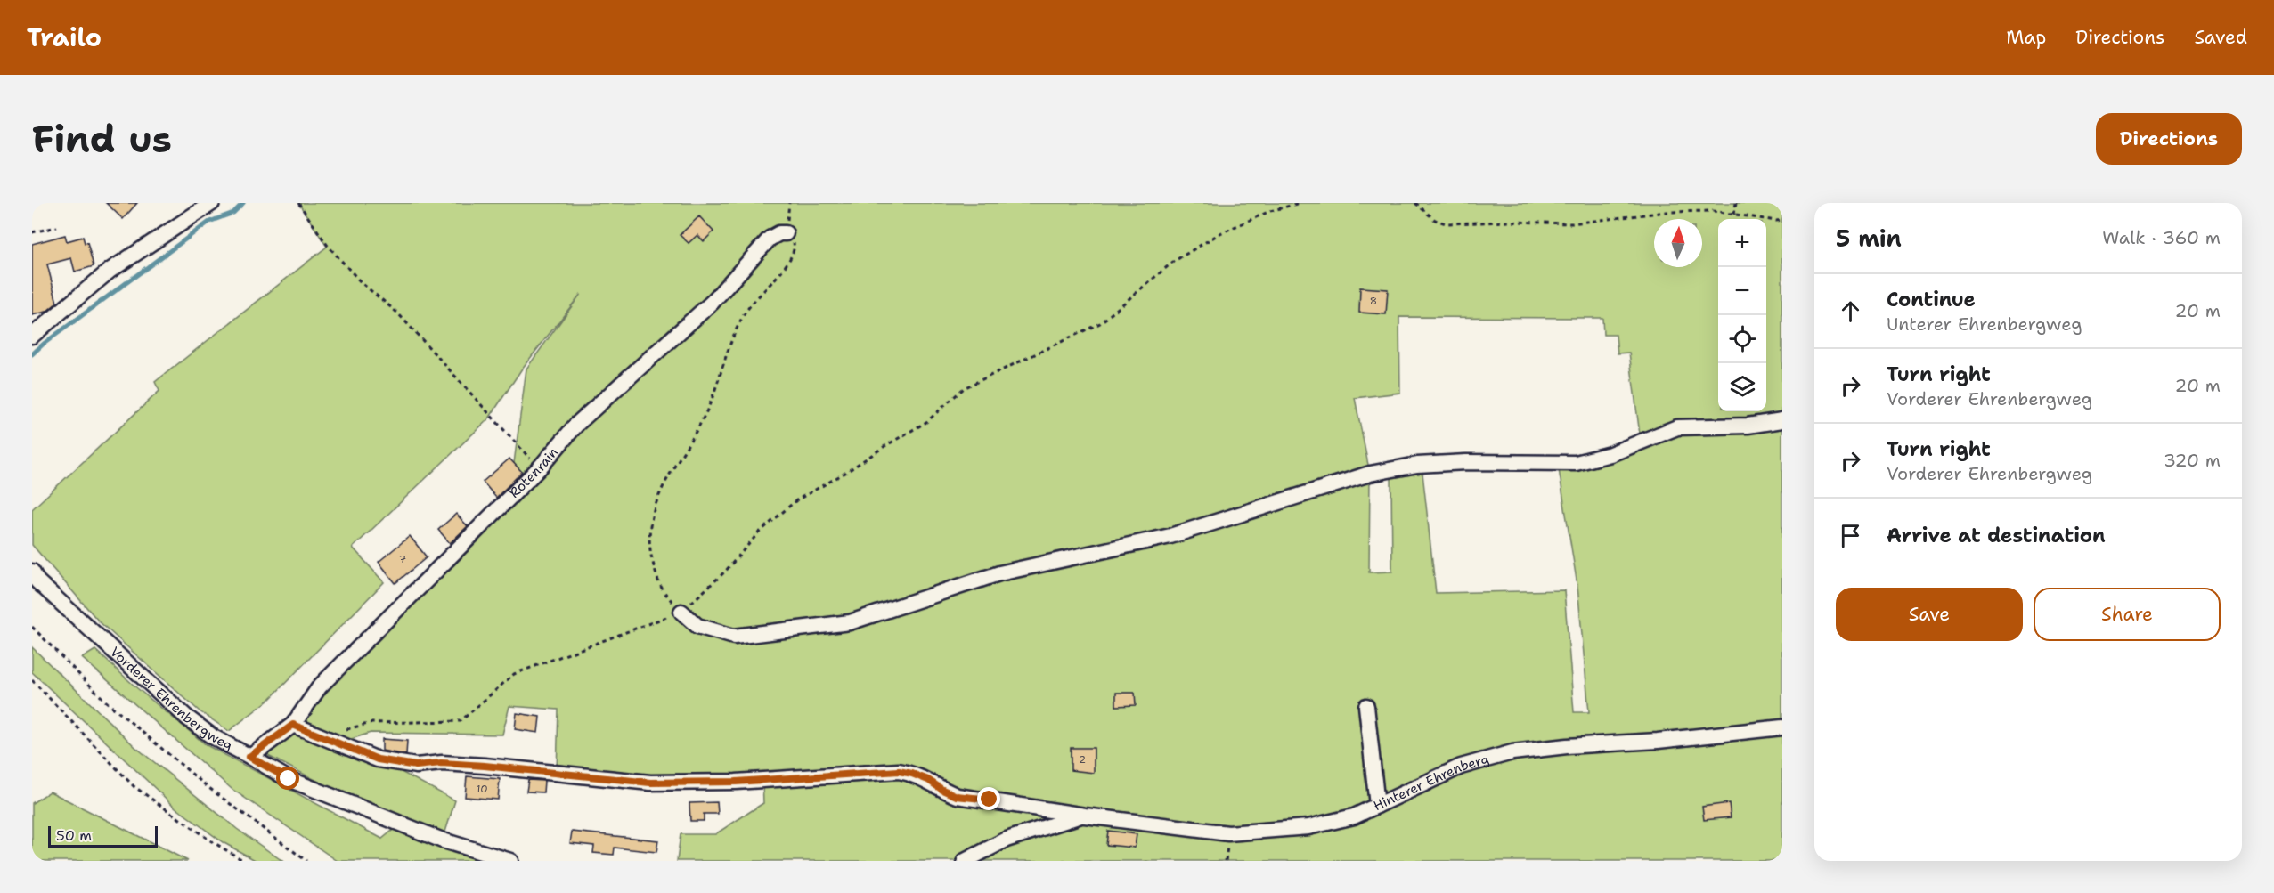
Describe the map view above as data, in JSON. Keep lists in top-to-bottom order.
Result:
{
  "streets": {
    "lane": ["Rotenrain", "Vorderer Ehrenbergweg", "Hinterer Ehrenberg"]
  },
  "house_numbers": [
    "8",
    "7",
    "2",
    "10"
  ],
  "scale_bar": "50 m",
  "north": "top",
  "page": {
    "header": "Trailo",
    "nav": ["Map", "Directions", "Saved"],
    "buttons": [
      "Directions",
      ["Save", "Share"]
    ],
    "title": "Find us",
    "heading": ["5 min", "Walk · 360 m"],
    "map_buttons": ["+", "−"],
    "list": [
      ["Continue", "Unterer Ehrenbergweg", "20 m"],
      ["Turn right", "Vorderer Ehrenbergweg", "20 m"],
      ["Turn right", "Vorderer Ehrenbergweg", "320 m"],
      "Arrive at destination"
    ],
    "scale": "50 m"
  }
}
